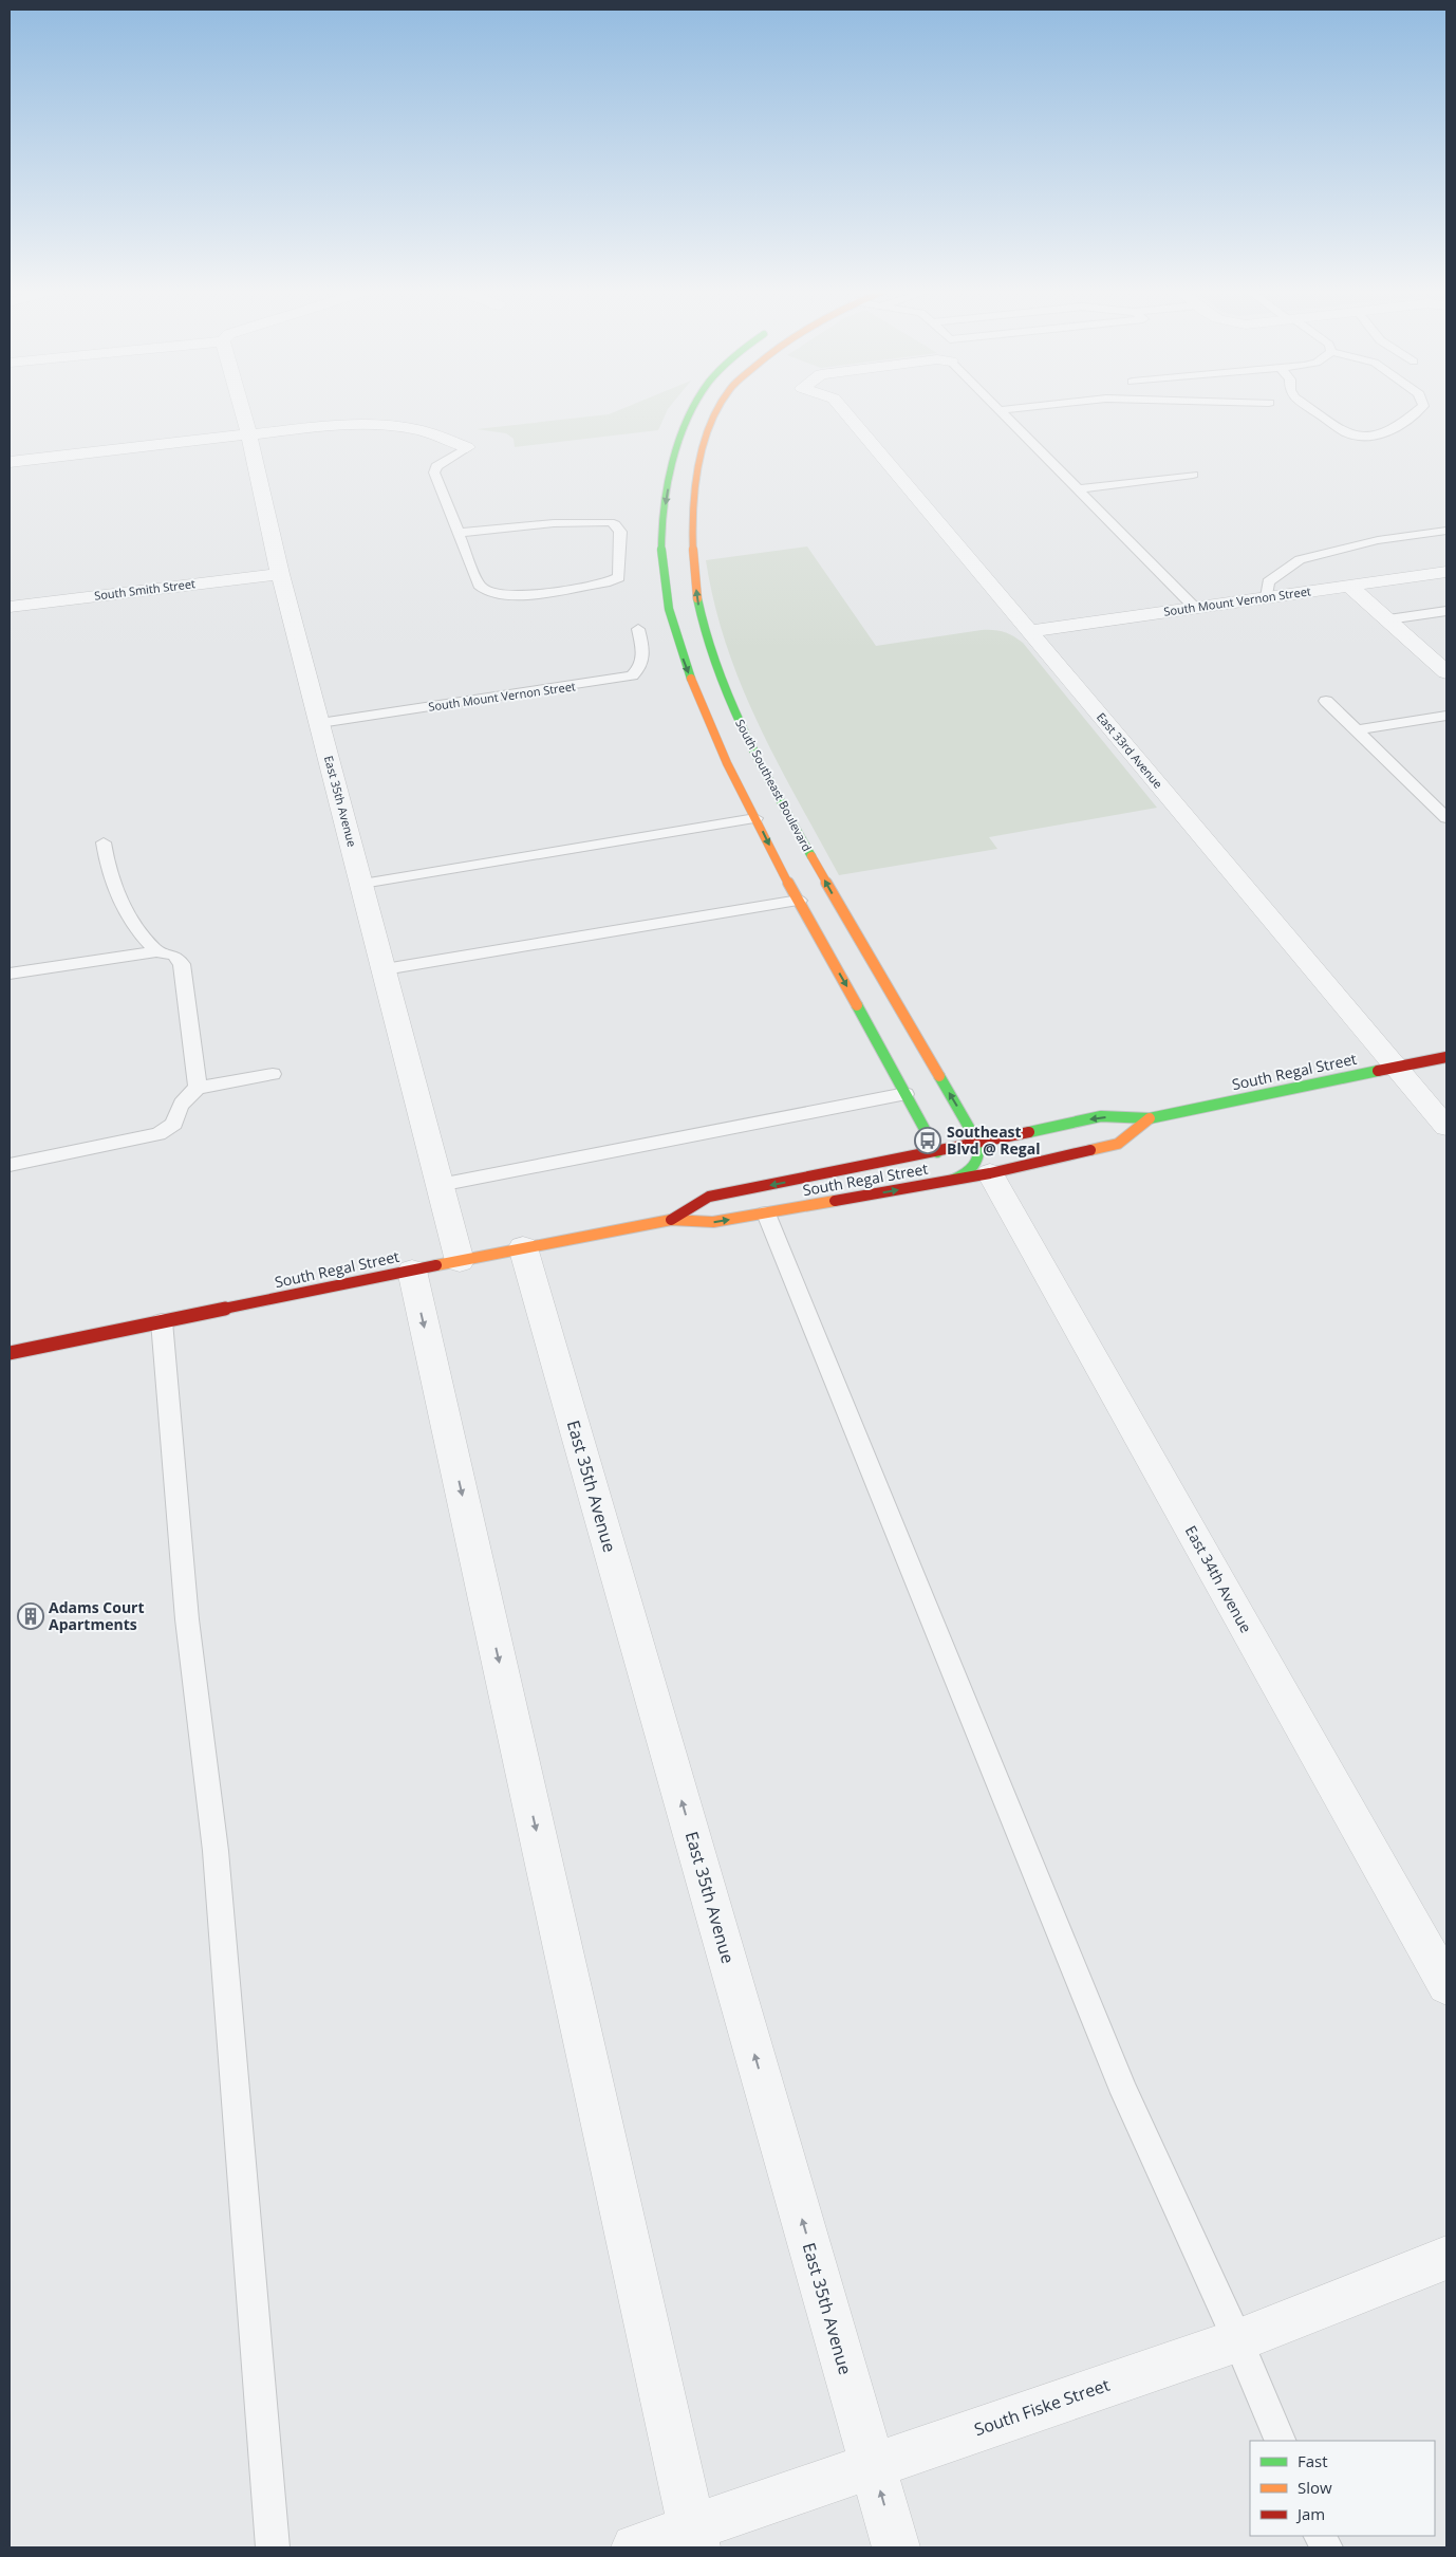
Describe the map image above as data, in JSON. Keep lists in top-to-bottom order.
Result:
{
  "streets": {
    "main road": ["South Southeast Boulevard", "South Regal Street"],
    "street": [
      "South Smith Street",
      "South Mount Vernon Street",
      "East 33rd Avenue",
      "East 35th Avenue",
      "East 34th Avenue",
      "South Fiske Street"
    ]
  },
  "crossings": [
    ["South Smith Street", "East 35th Avenue"],
    ["South Mount Vernon Street", "East 33rd Avenue"],
    ["South Mount Vernon Street", "East 35th Avenue"],
    ["East 33rd Avenue", "South Regal Street"],
    ["South Southeast Boulevard", "South Regal Street"],
    ["South Southeast Boulevard", "East 34th Avenue"],
    ["East 35th Avenue", "South Regal Street"],
    ["East 35th Avenue", "South Fiske Street"],
    ["South Regal Street", "East 34th Avenue"]
  ],
  "places": {
    "bus stop": ["Southeast Blvd @ Regal"],
    "building": ["Adams Court Apartments"]
  },
  "legend": ["Fast", "Slow", "Jam"]
}
